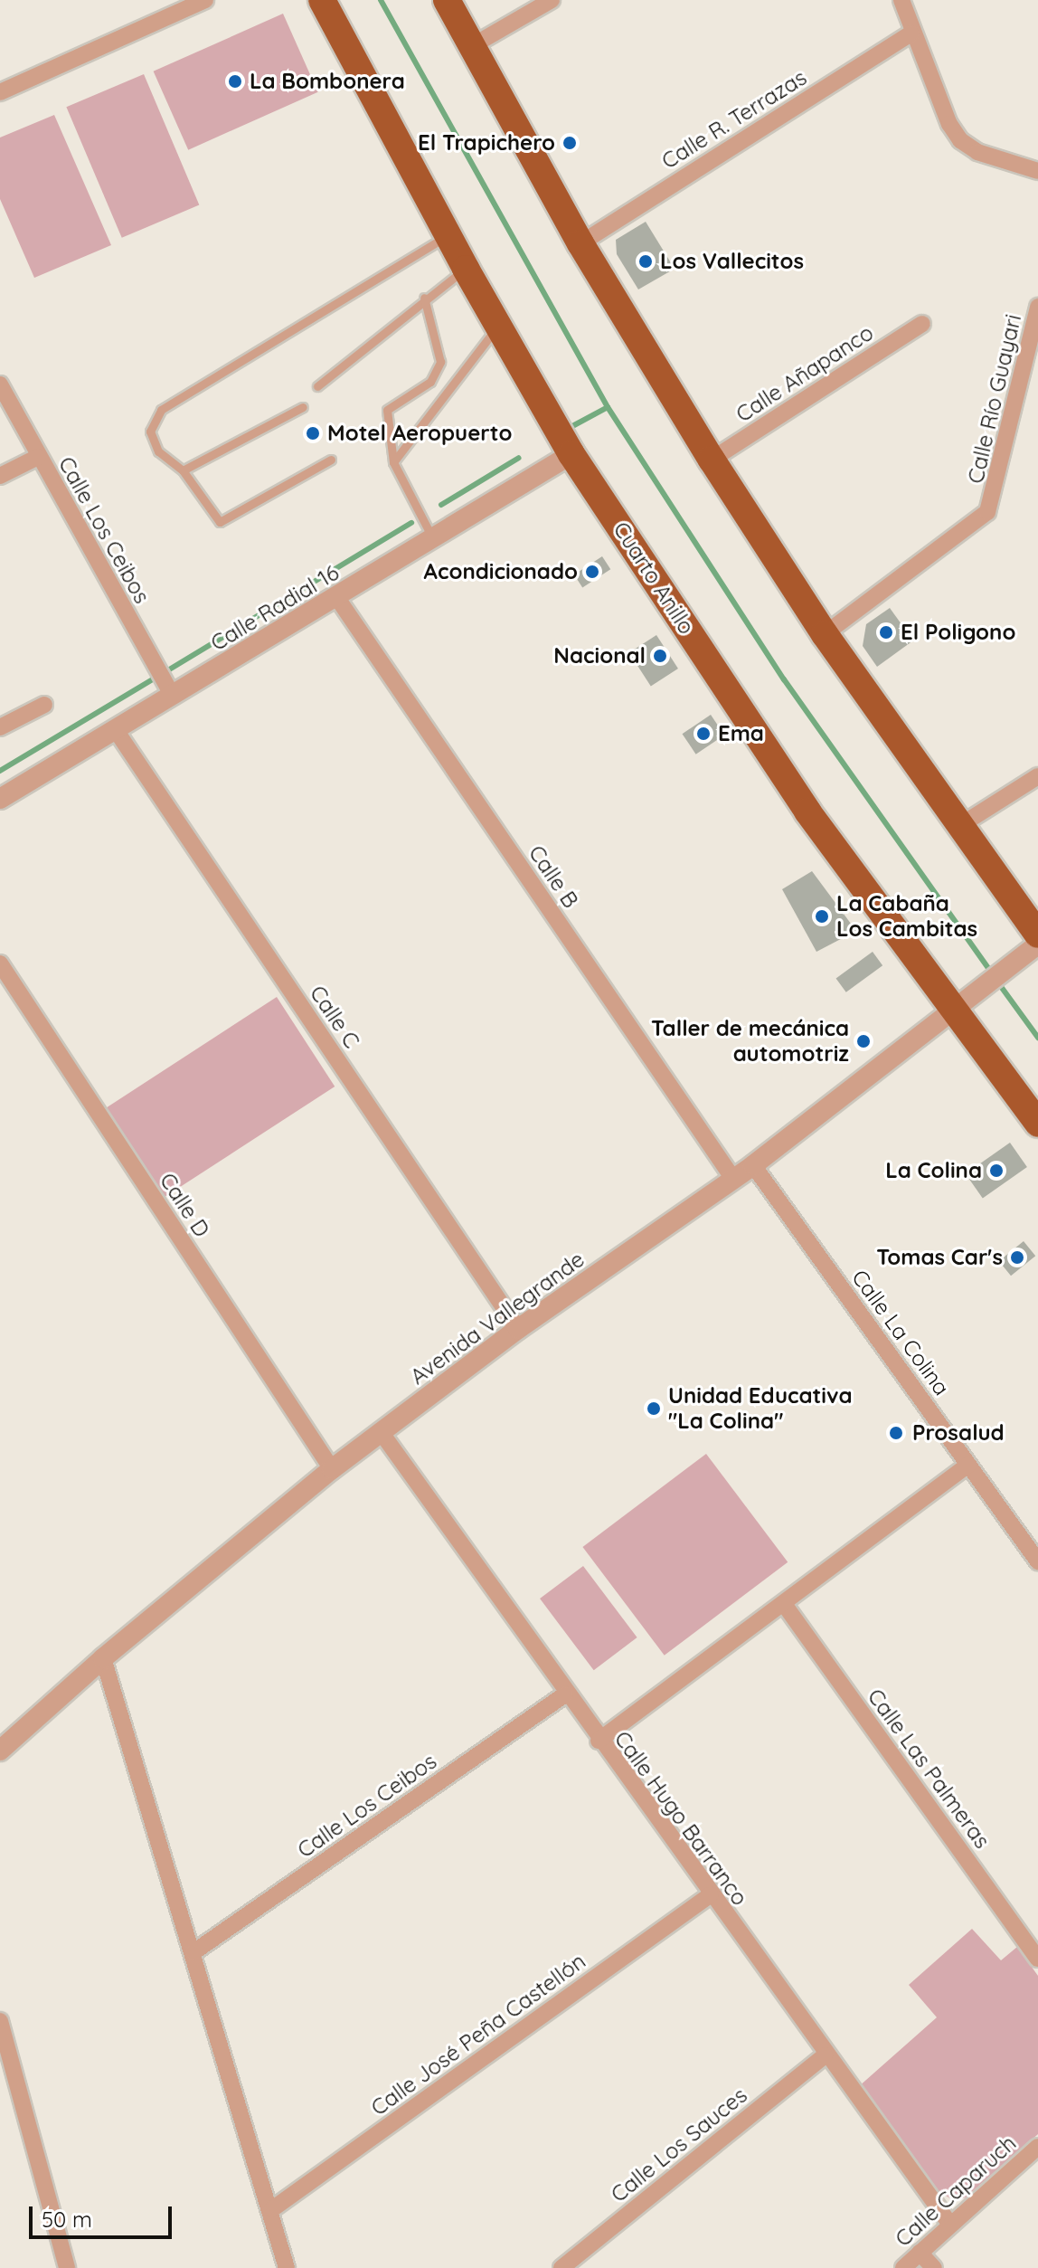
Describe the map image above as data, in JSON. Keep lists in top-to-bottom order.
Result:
{
  "streets": {
    "highway": ["Cuarto Anillo"],
    "street": [
      "Calle R. Terrazas",
      "Calle Añapanco",
      "Calle Río Guayari",
      "Calle Los Ceibos",
      "Calle Radial 16",
      "Calle B",
      "Calle C",
      "Calle D",
      "Avenida Vallegrande",
      "Calle La Colina",
      "Calle Las Palmeras",
      "Calle Hugo Barranco",
      "Calle José Peña Castellón",
      "Calle Los Sauces",
      "Calle Caparuch"
    ]
  },
  "crossings": [
    ["Calle Los Ceibos", "Calle Radial 16"],
    ["Calle Los Ceibos", "Calle Hugo Barranco"],
    ["Cuarto Anillo", "Calle Radial 16"],
    ["Cuarto Anillo", "Avenida Vallegrande"],
    ["Calle Radial 16", "Calle B"],
    ["Calle Radial 16", "Calle C"],
    ["Calle B", "Avenida Vallegrande"],
    ["Calle C", "Avenida Vallegrande"],
    ["Calle D", "Avenida Vallegrande"],
    ["Avenida Vallegrande", "Calle La Colina"],
    ["Avenida Vallegrande", "Calle Hugo Barranco"],
    ["Calle Hugo Barranco", "Calle José Peña Castellón"],
    ["Calle Hugo Barranco", "Calle Los Sauces"],
    ["Calle Hugo Barranco", "Calle Caparuch"]
  ],
  "places": [
    "La Bombonera",
    "El Trapichero",
    "Los Vallecitos",
    "Motel Aeropuerto",
    "Acondicionado",
    "El Poligono",
    "Nacional",
    "Ema",
    "La Cabaña Los Cambitas",
    "Taller de mecánica automotriz",
    "La Colina",
    "Tomas Car's",
    "Unidad Educativa \"La Colina\"",
    "Prosalud"
  ],
  "scale_bar": "50 m"
}
